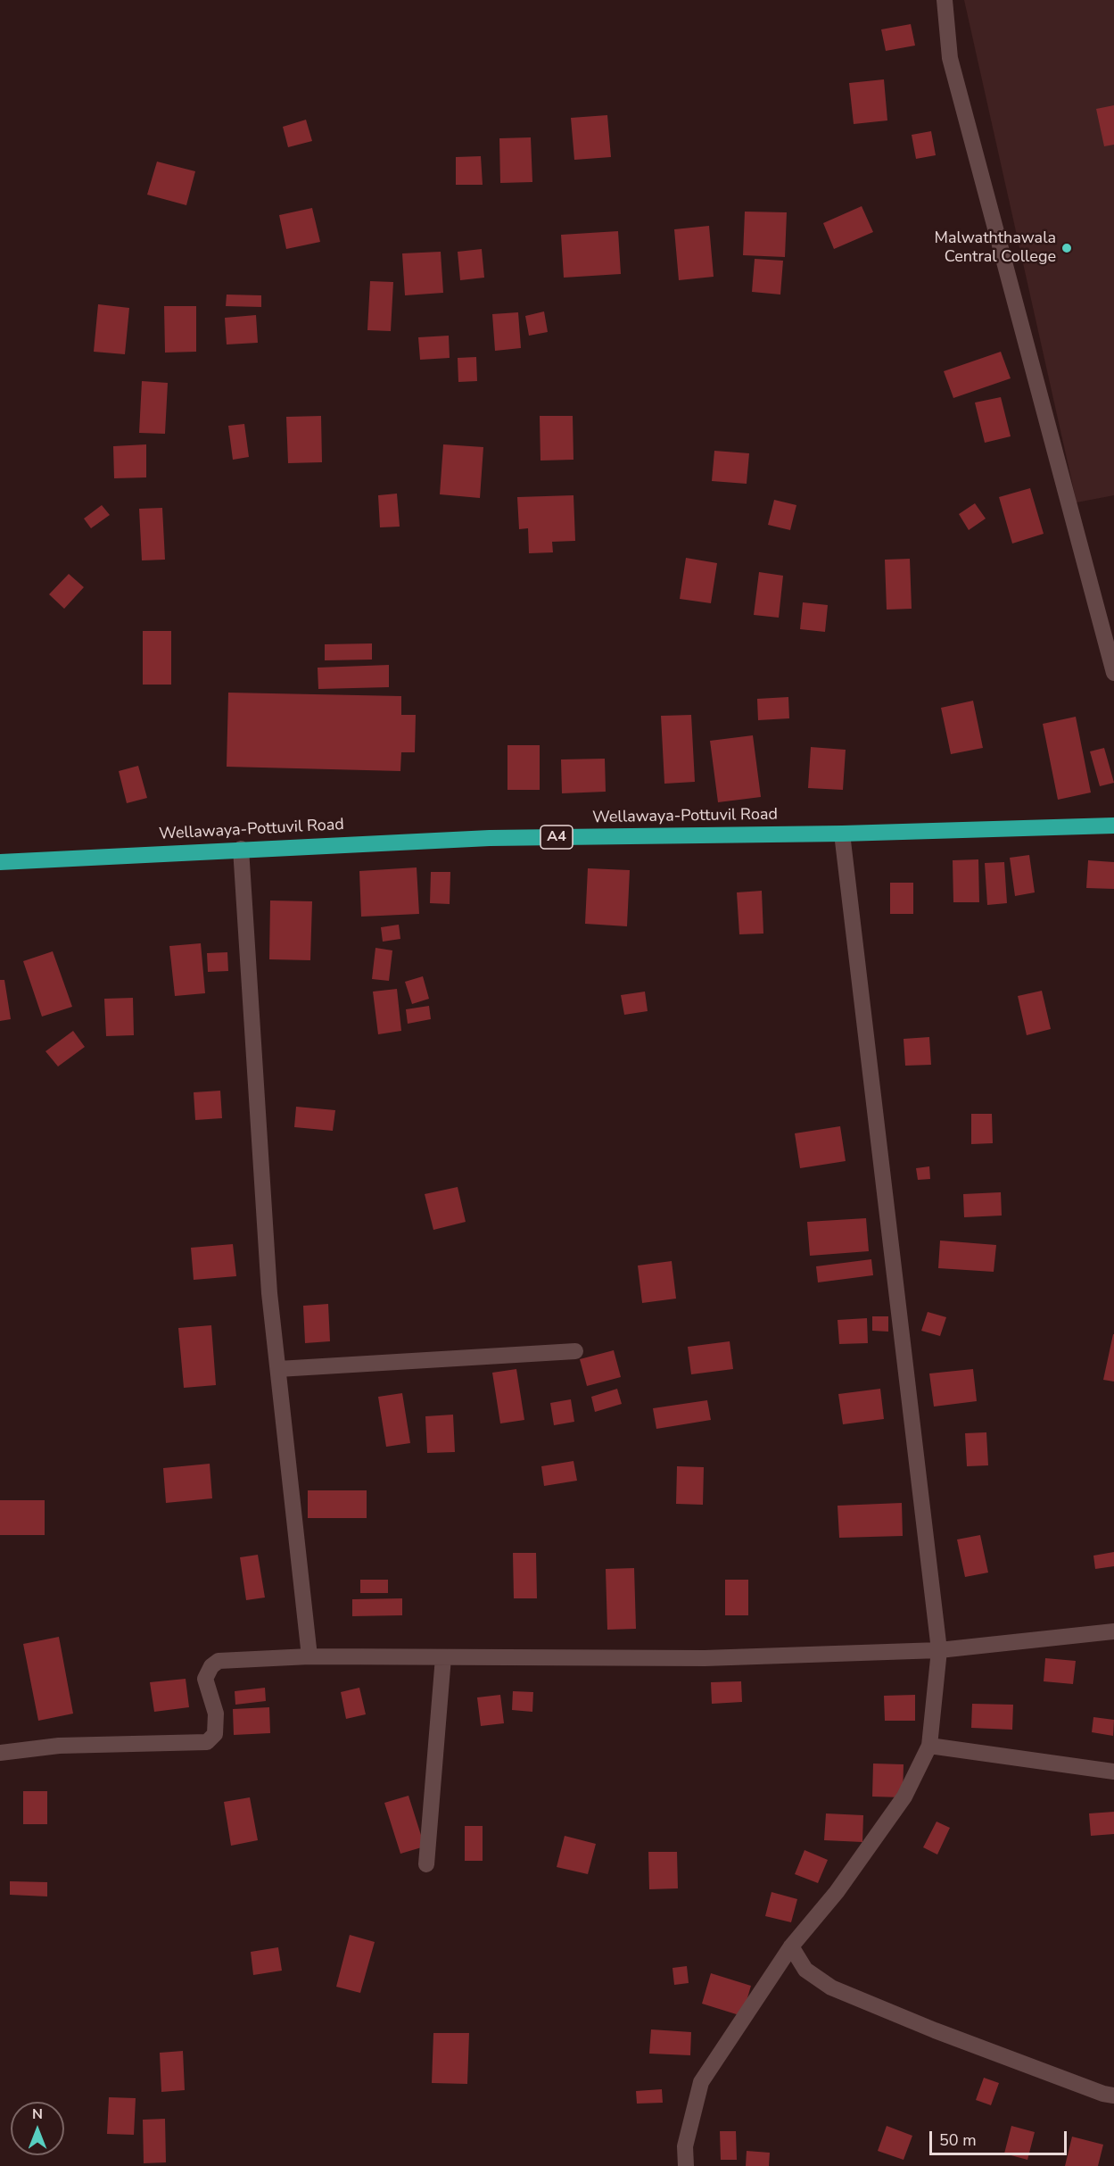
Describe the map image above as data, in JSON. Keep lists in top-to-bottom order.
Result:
{
  "streets": {
    "highway": ["Wellawaya-Pottuvil Road", "A4"]
  },
  "places": ["Malwaththawala Central College"],
  "scale_bar": "50 m",
  "north": "top"
}
